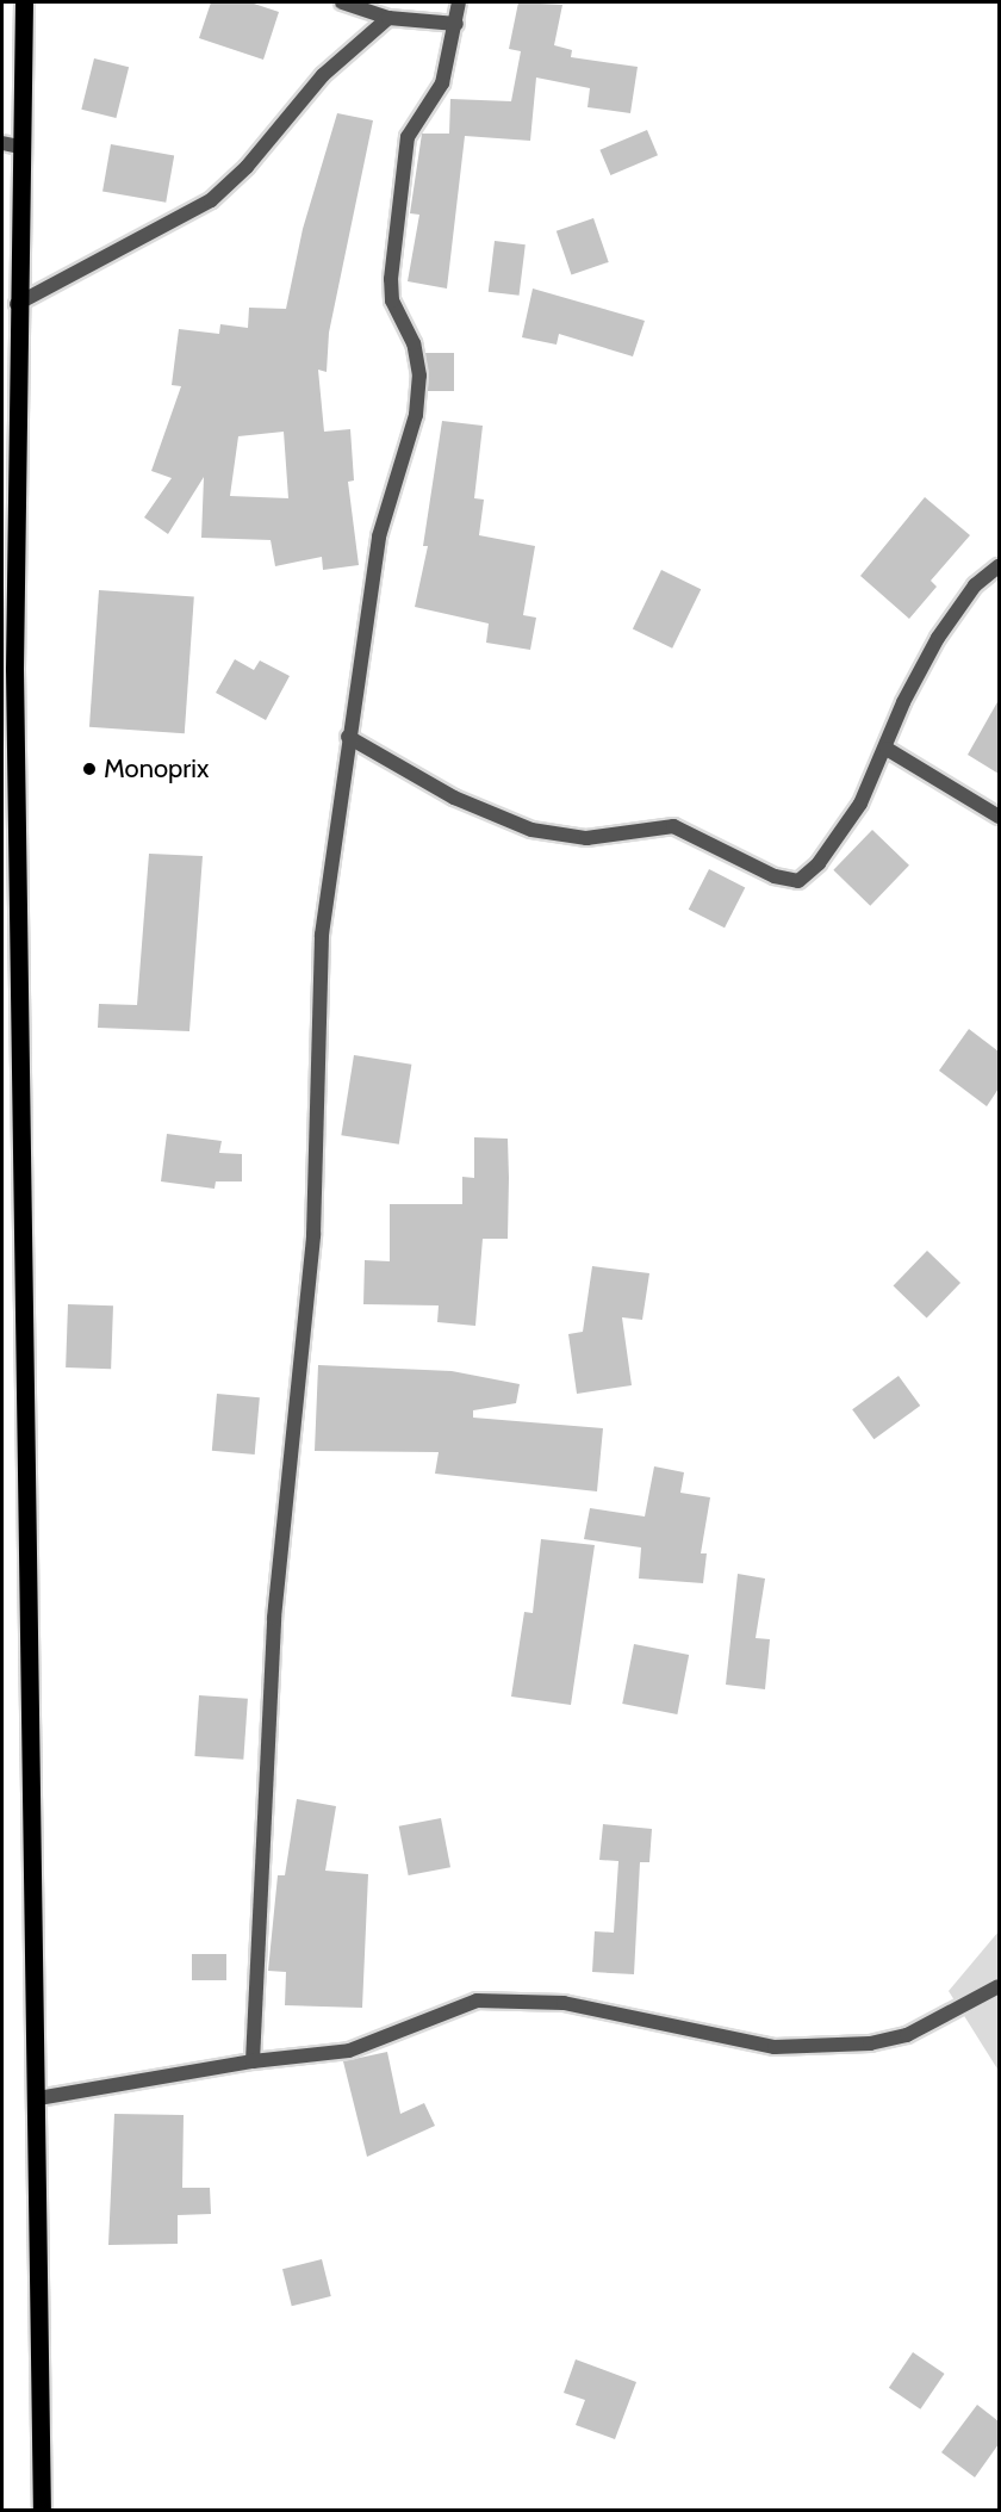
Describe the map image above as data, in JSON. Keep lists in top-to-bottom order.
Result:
{
  "places": ["Monoprix"]
}
